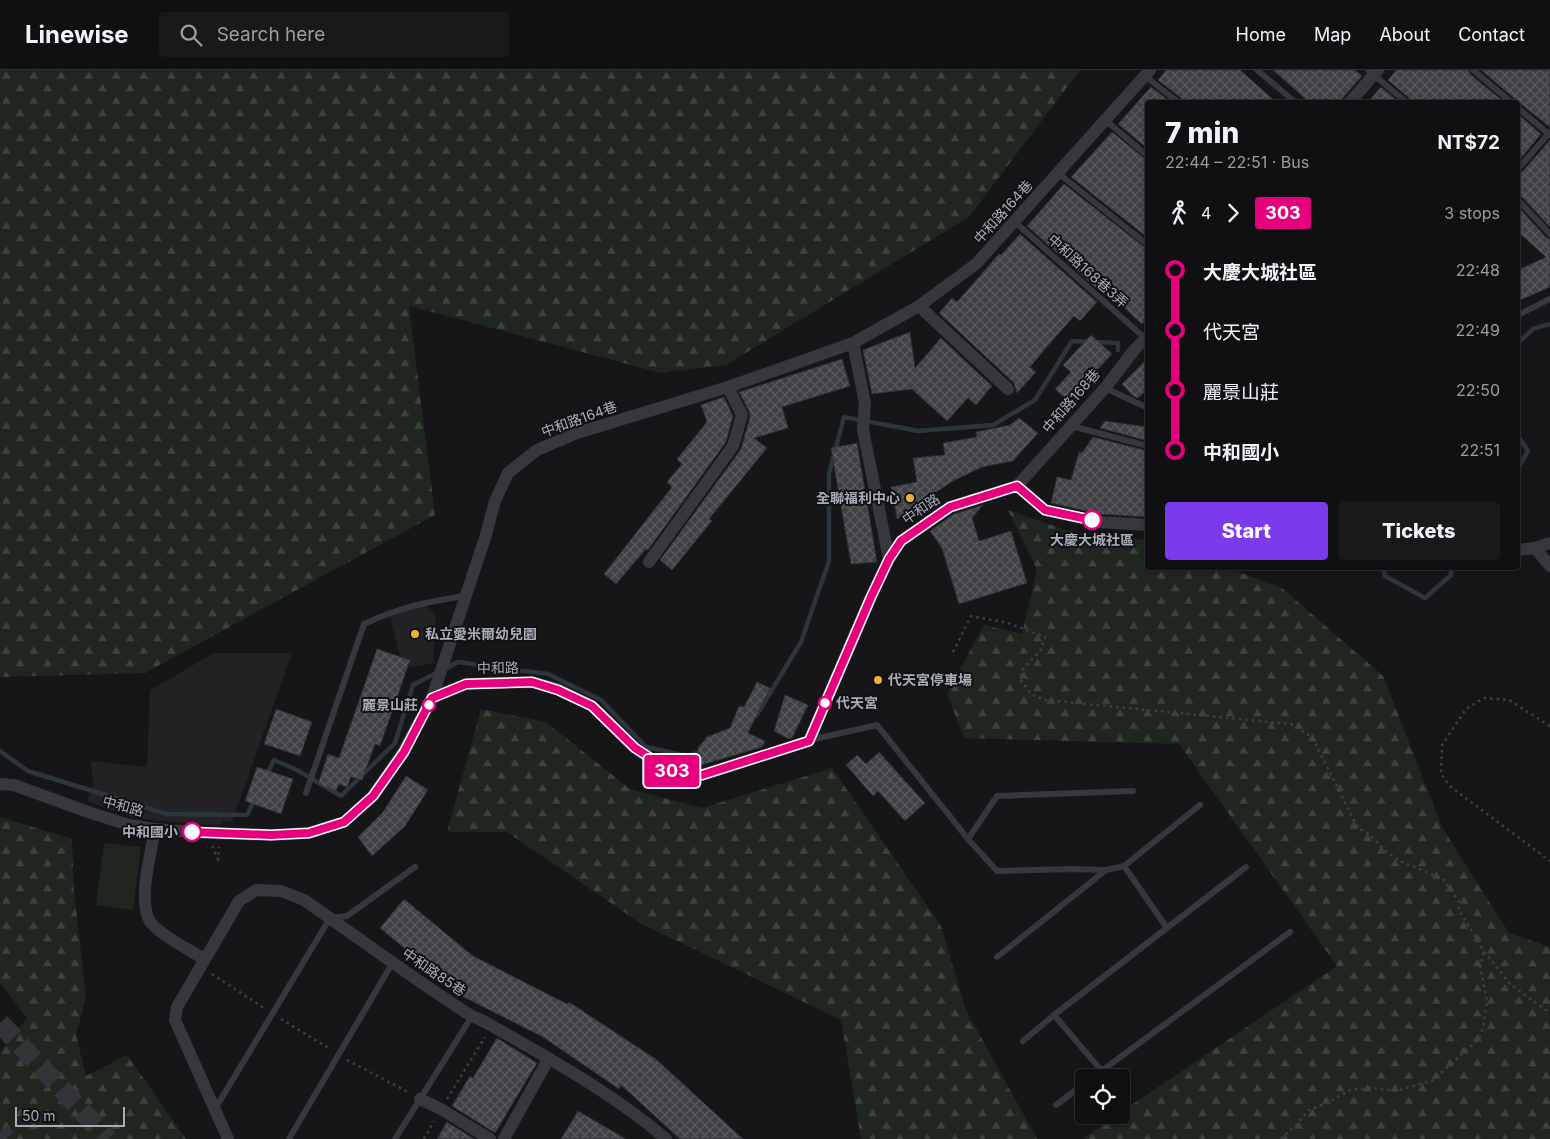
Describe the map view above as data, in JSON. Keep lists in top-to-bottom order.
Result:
{
  "streets": {
    "street": [
      "中和路164巷",
      "中和路168巷",
      "中和路",
      "中和路85巷"
    ],
    "lane": ["中和路168巷3弄"]
  },
  "crossings": [
    ["中和路164巷", "中和路168巷3弄"],
    ["中和路164巷", "中和路"],
    ["中和路168巷", "中和路"]
  ],
  "places": [
    "全聯福利中心",
    "大慶大城社區",
    "私立愛米爾幼兒園",
    "代天宮停車場",
    "代天宮",
    "麗景山莊",
    "中和國小"
  ],
  "lines": ["bus line 303"],
  "scale_bar": "50 m",
  "page": {
    "header": "Linewise",
    "search": "Search here",
    "nav": [
      "Home",
      "Map",
      "About",
      "Contact"
    ],
    "on_map": "303",
    "heading": ["7 min", "22:44 – 22:51 · Bus", "NT$72"],
    "legs": ["4", "303", "3 stops"],
    "list": [
      {
        "name": "大慶大城社區",
        "value": "22:48"
      },
      {
        "name": "代天宮",
        "value": "22:49"
      },
      {
        "name": "麗景山莊",
        "value": "22:50"
      },
      {
        "name": "中和國小",
        "value": "22:51"
      }
    ],
    "buttons": ["Start", "Tickets"],
    "scale": "50 m"
  }
}
